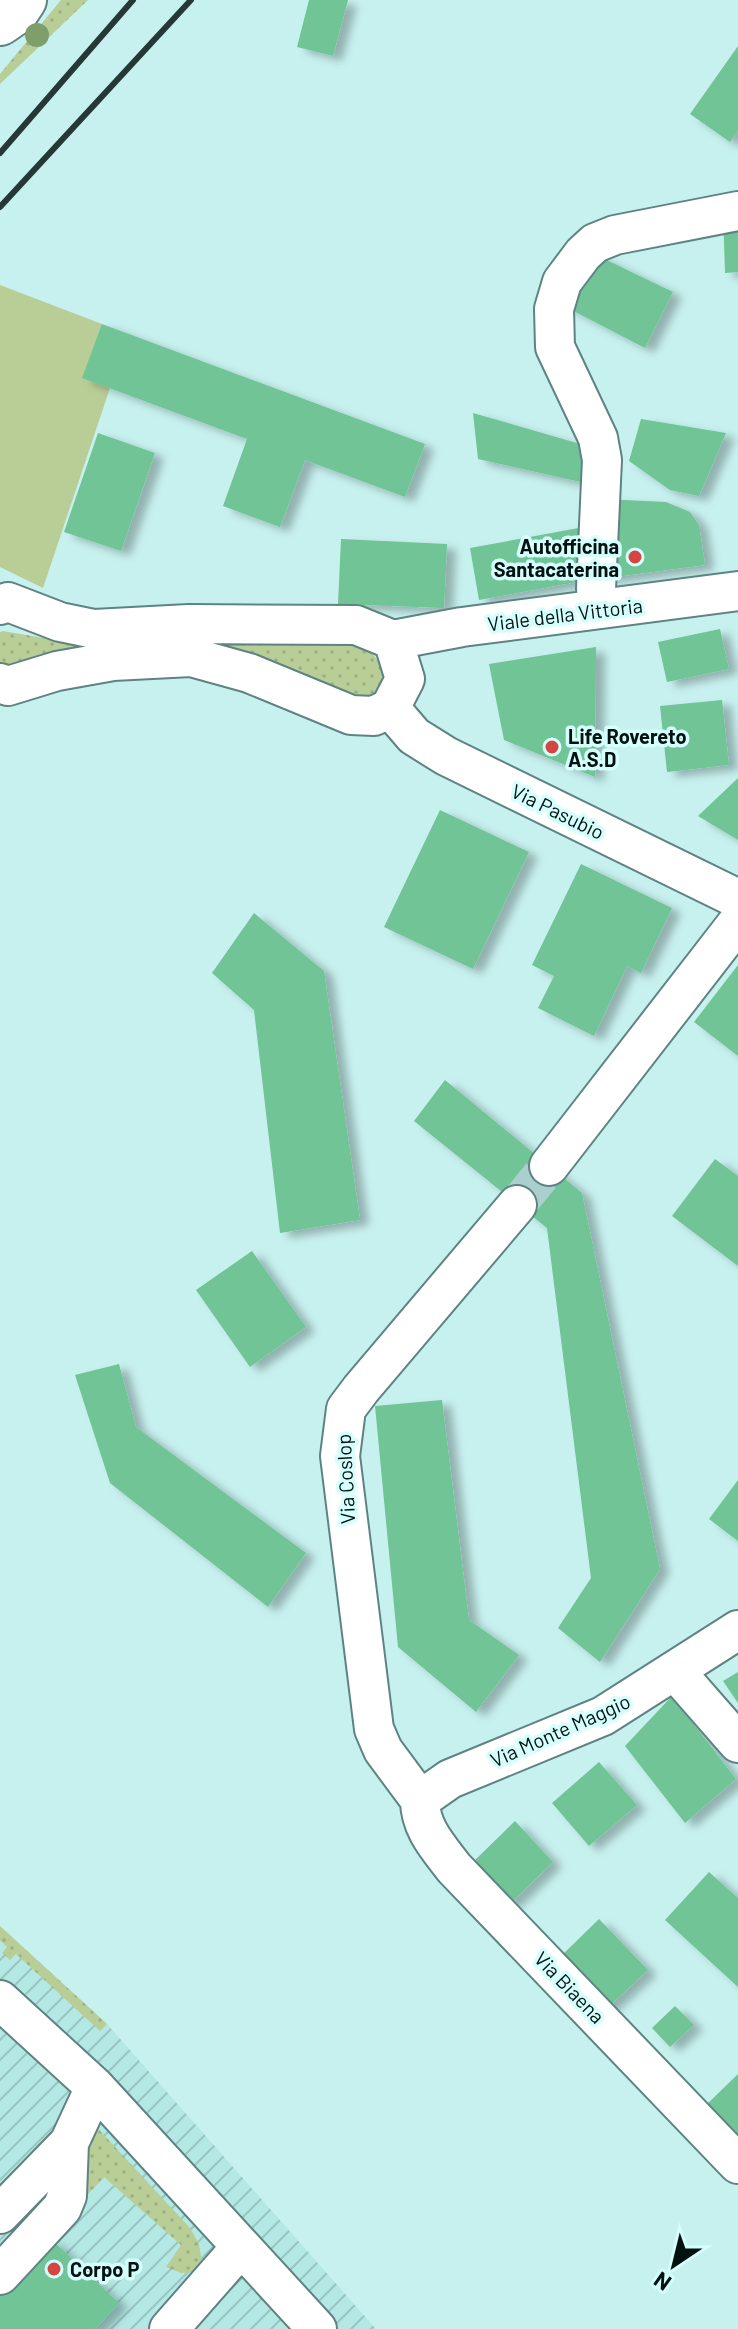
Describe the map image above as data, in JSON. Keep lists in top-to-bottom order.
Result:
{
  "streets": {
    "street": [
      "Viale della Vittoria",
      "Via Pasubio",
      "Via Coslop",
      "Via Monte Maggio",
      "Via Biaena"
    ]
  },
  "crossings": [
    ["Via Coslop", "Via Monte Maggio"],
    ["Via Coslop", "Via Biaena"],
    ["Via Monte Maggio", "Via Biaena"]
  ],
  "places": ["Autofficina Santacaterina", "Life Rovereto A.S.D", "Corpo P"],
  "north": "bottom left"
}
